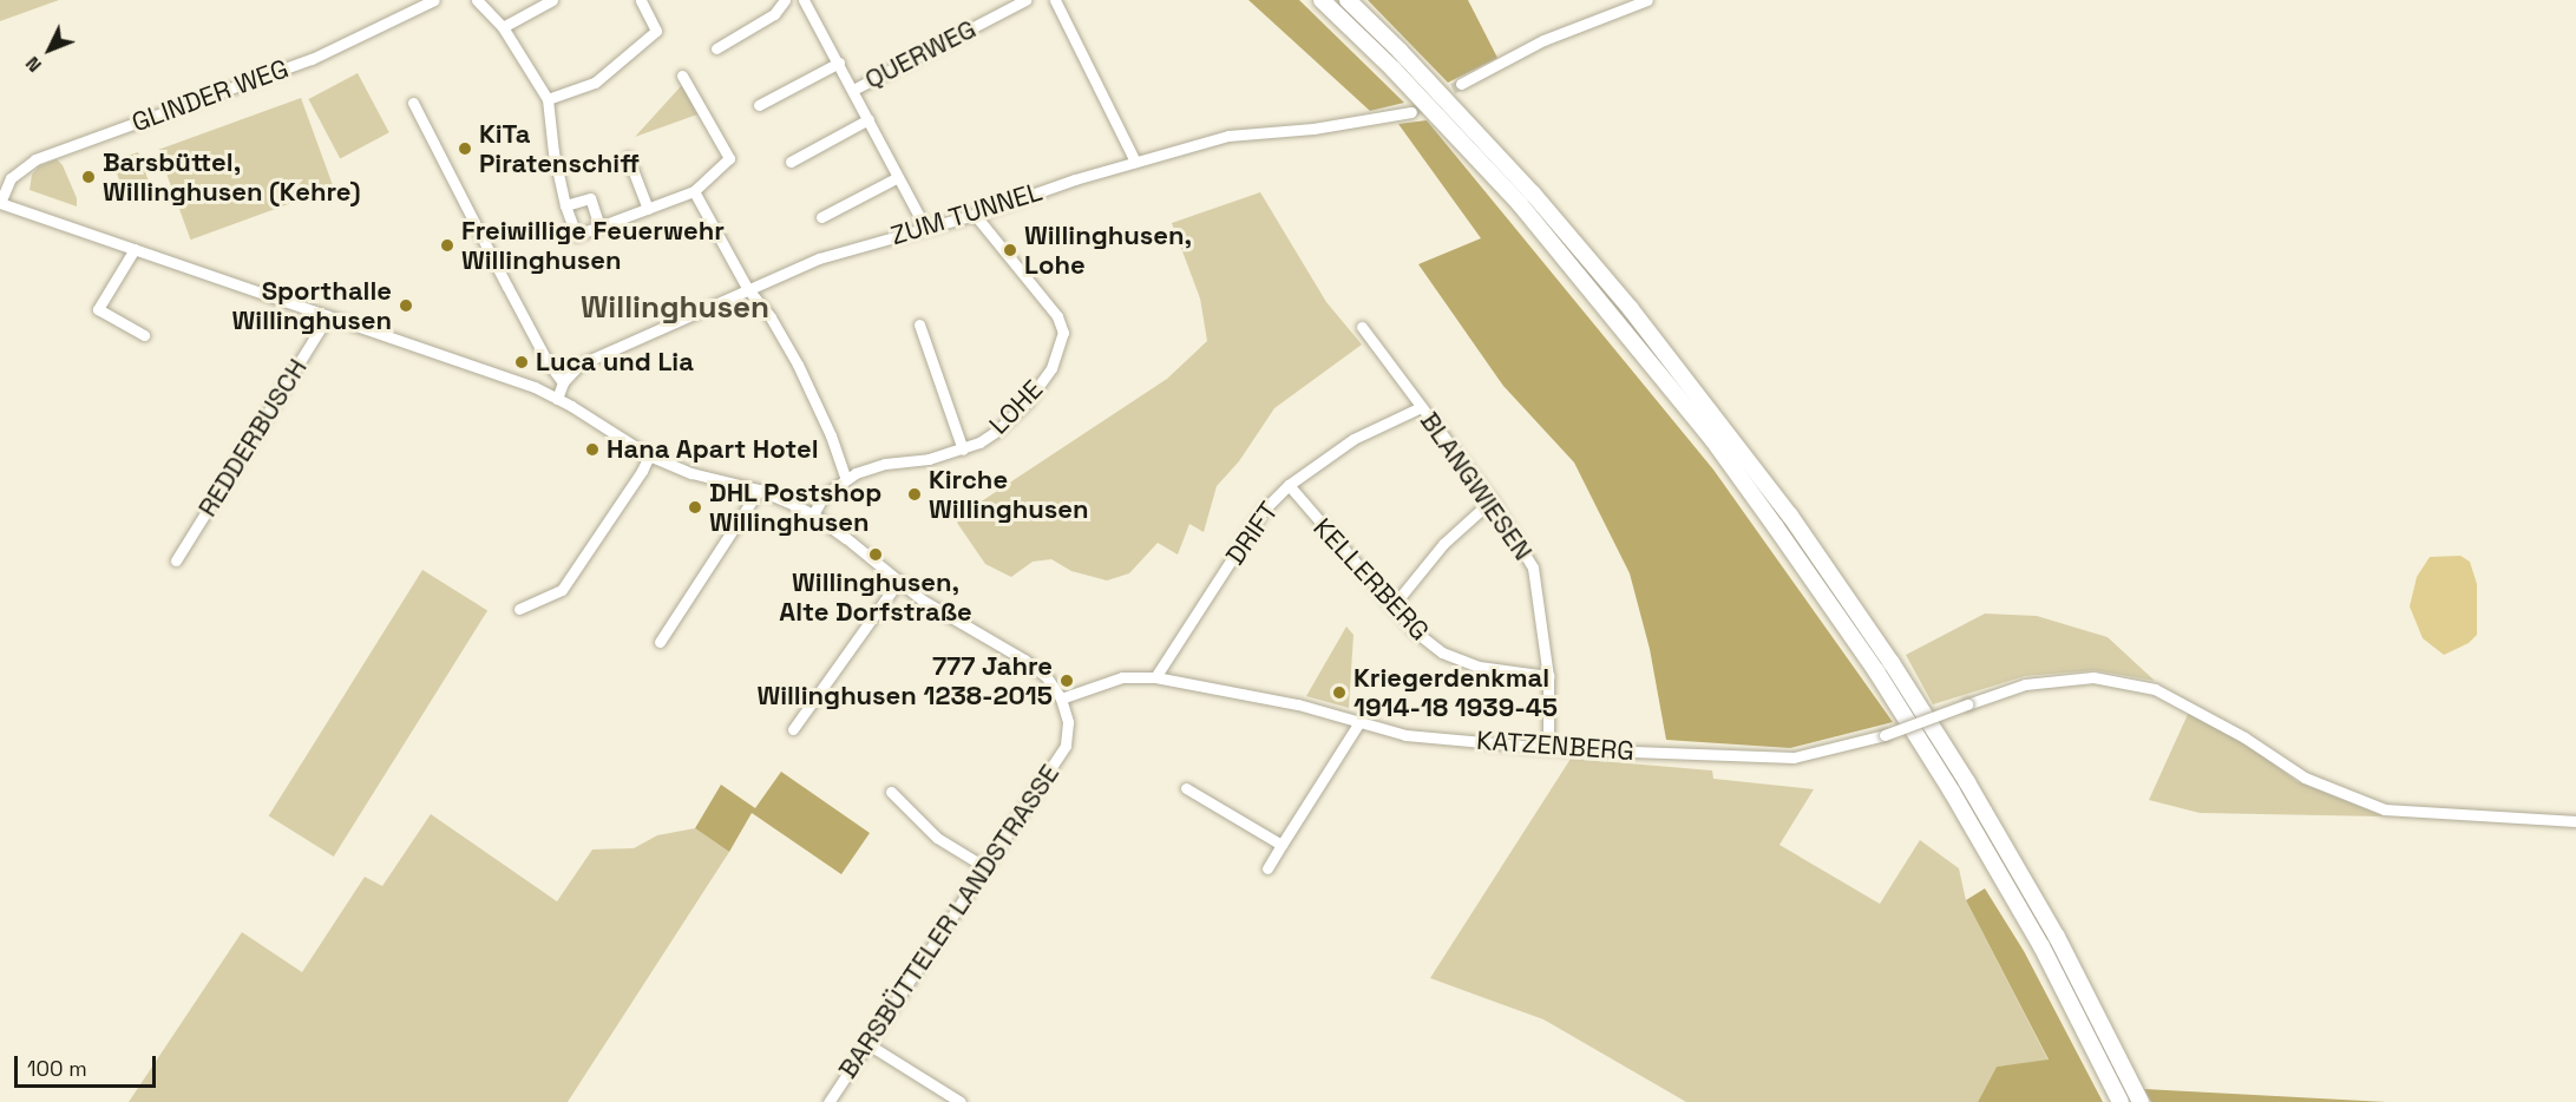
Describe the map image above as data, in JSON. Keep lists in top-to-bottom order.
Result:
{
  "streets": {
    "street": [
      "QUERWEG",
      "GLINDER WEG",
      "ZUM TUNNEL",
      "LOHE",
      "REDDERBUSCH",
      "BLANGWIESEN",
      "DRIFT",
      "KELLERBERG",
      "KATZENBERG",
      "BARSBÜTTELER LANDSTRASSE"
    ]
  },
  "crossings": [
    ["ZUM TUNNEL", "LOHE"],
    ["BLANGWIESEN", "DRIFT"],
    ["BLANGWIESEN", "KELLERBERG"],
    ["BLANGWIESEN", "KATZENBERG"],
    ["DRIFT", "KELLERBERG"],
    ["DRIFT", "KATZENBERG"],
    ["KATZENBERG", "BARSBÜTTELER LANDSTRASSE"]
  ],
  "districts": ["Willinghusen"],
  "places": [
    "KiTa Piratenschiff",
    "Barsbüttel, Willinghusen (Kehre)",
    "Freiwillige Feuerwehr Willinghusen",
    "Willinghusen, Lohe",
    "Sporthalle Willinghusen",
    "Luca und Lia",
    "Hana Apart Hotel",
    "Kirche Willinghusen",
    "DHL Postshop Willinghusen",
    "Willinghusen, Alte Dorfstraße",
    "777 Jahre Willinghusen 1238-2015",
    "Kriegerdenkmal 1914-18 1939-45"
  ],
  "scale_bar": "100 m",
  "north": "bottom left"
}
